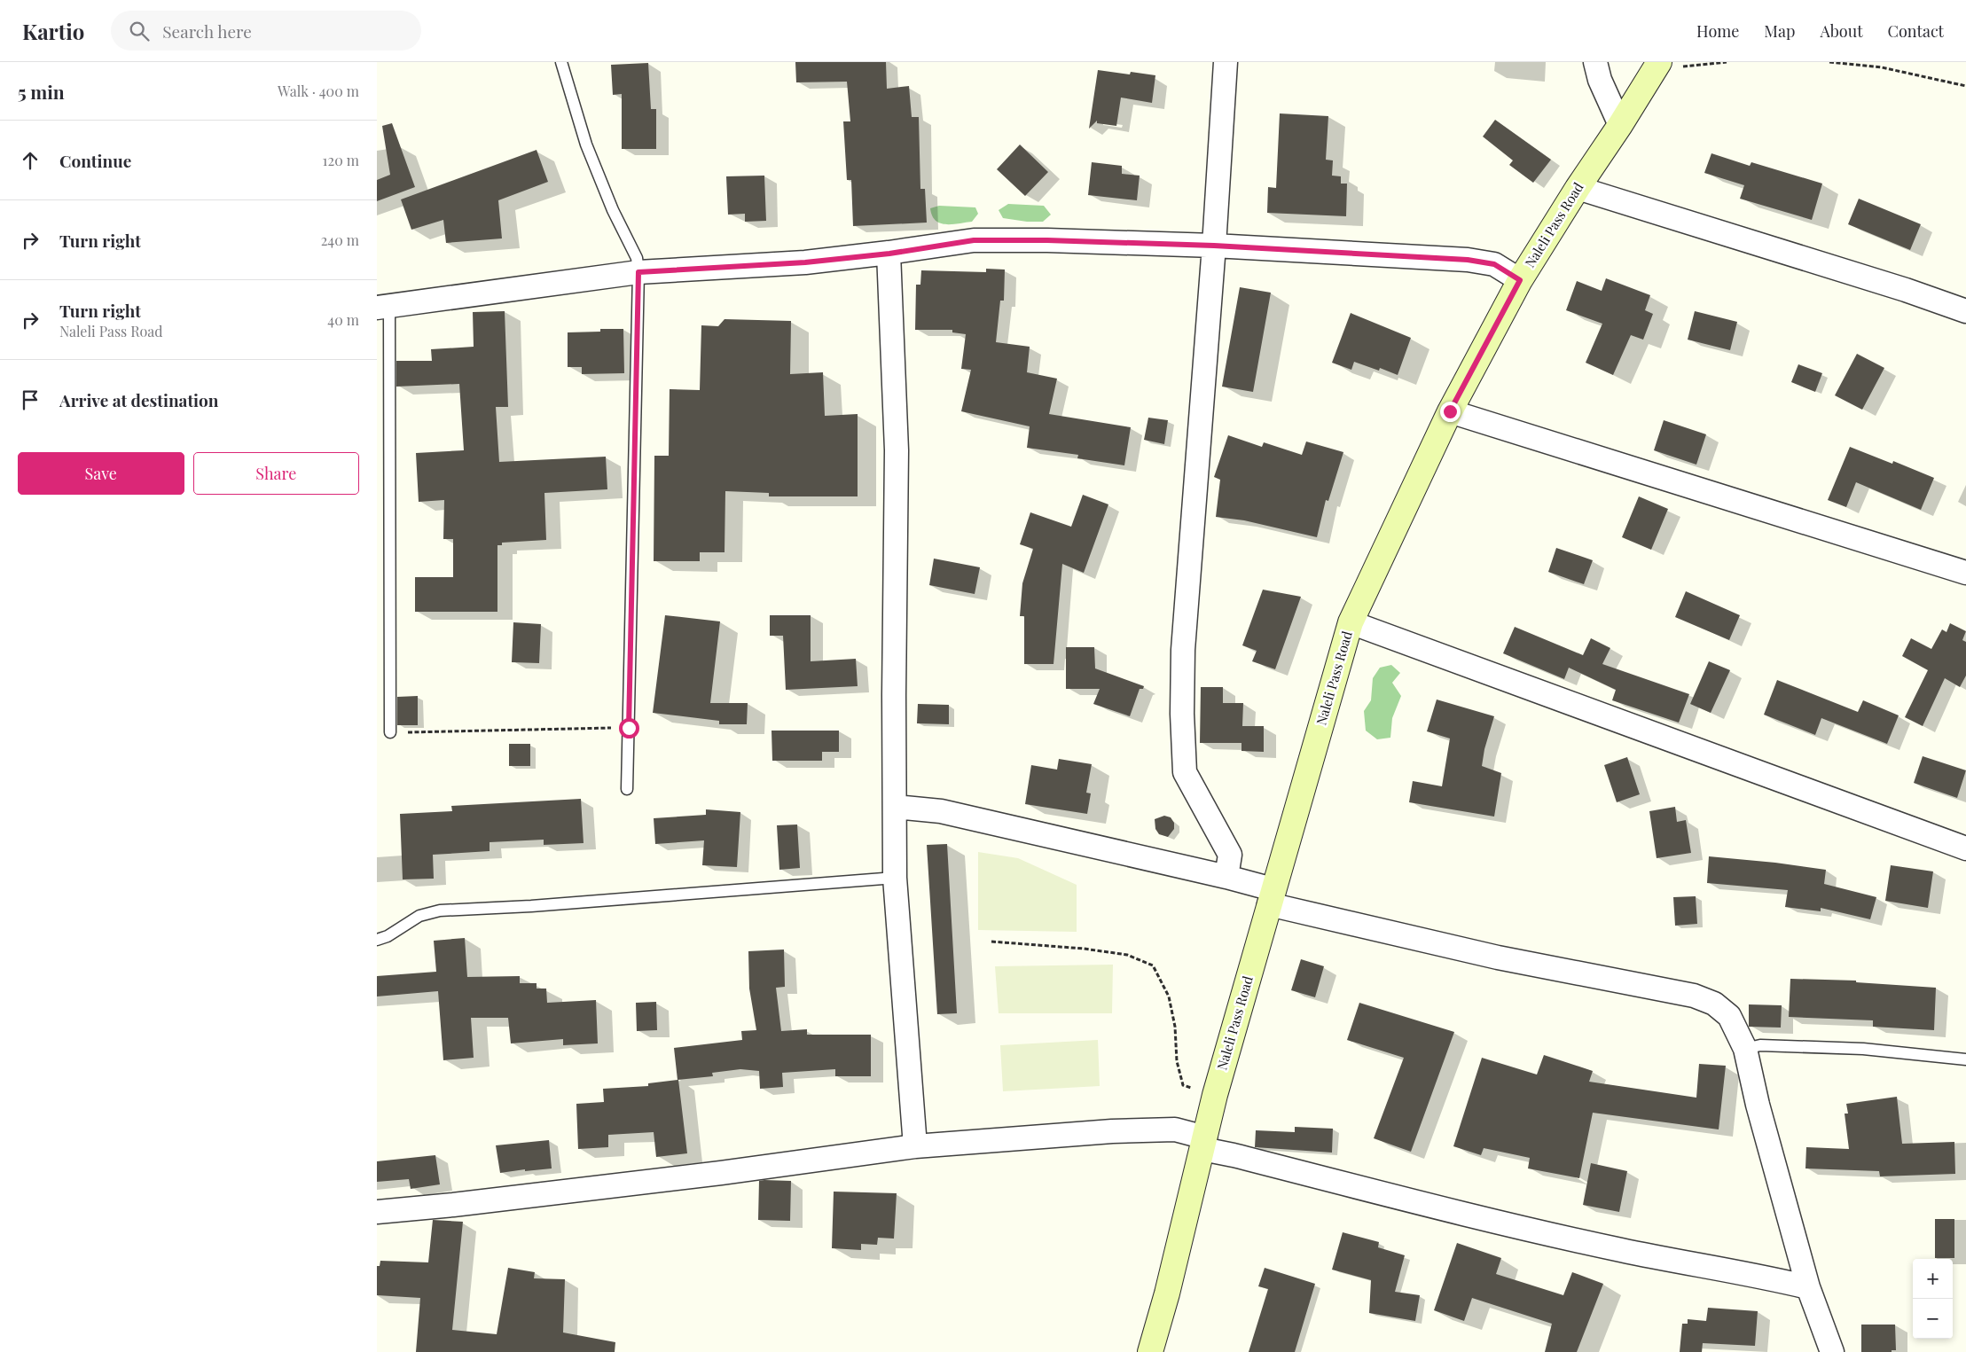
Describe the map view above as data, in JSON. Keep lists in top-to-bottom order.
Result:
{
  "streets": {
    "main road": ["Naleli Pass Road"]
  },
  "page": {
    "header": "Kartio",
    "search": "Search here",
    "nav": [
      "Home",
      "Map",
      "About",
      "Contact"
    ],
    "heading": ["5 min", "Walk · 400 m"],
    "list": [
      ["Continue", "120 m"],
      ["Turn right", "240 m"],
      ["Turn right", "Naleli Pass Road", "40 m"],
      "Arrive at destination"
    ],
    "buttons": ["Save", "Share"],
    "map_buttons": ["+", "−"]
  }
}
